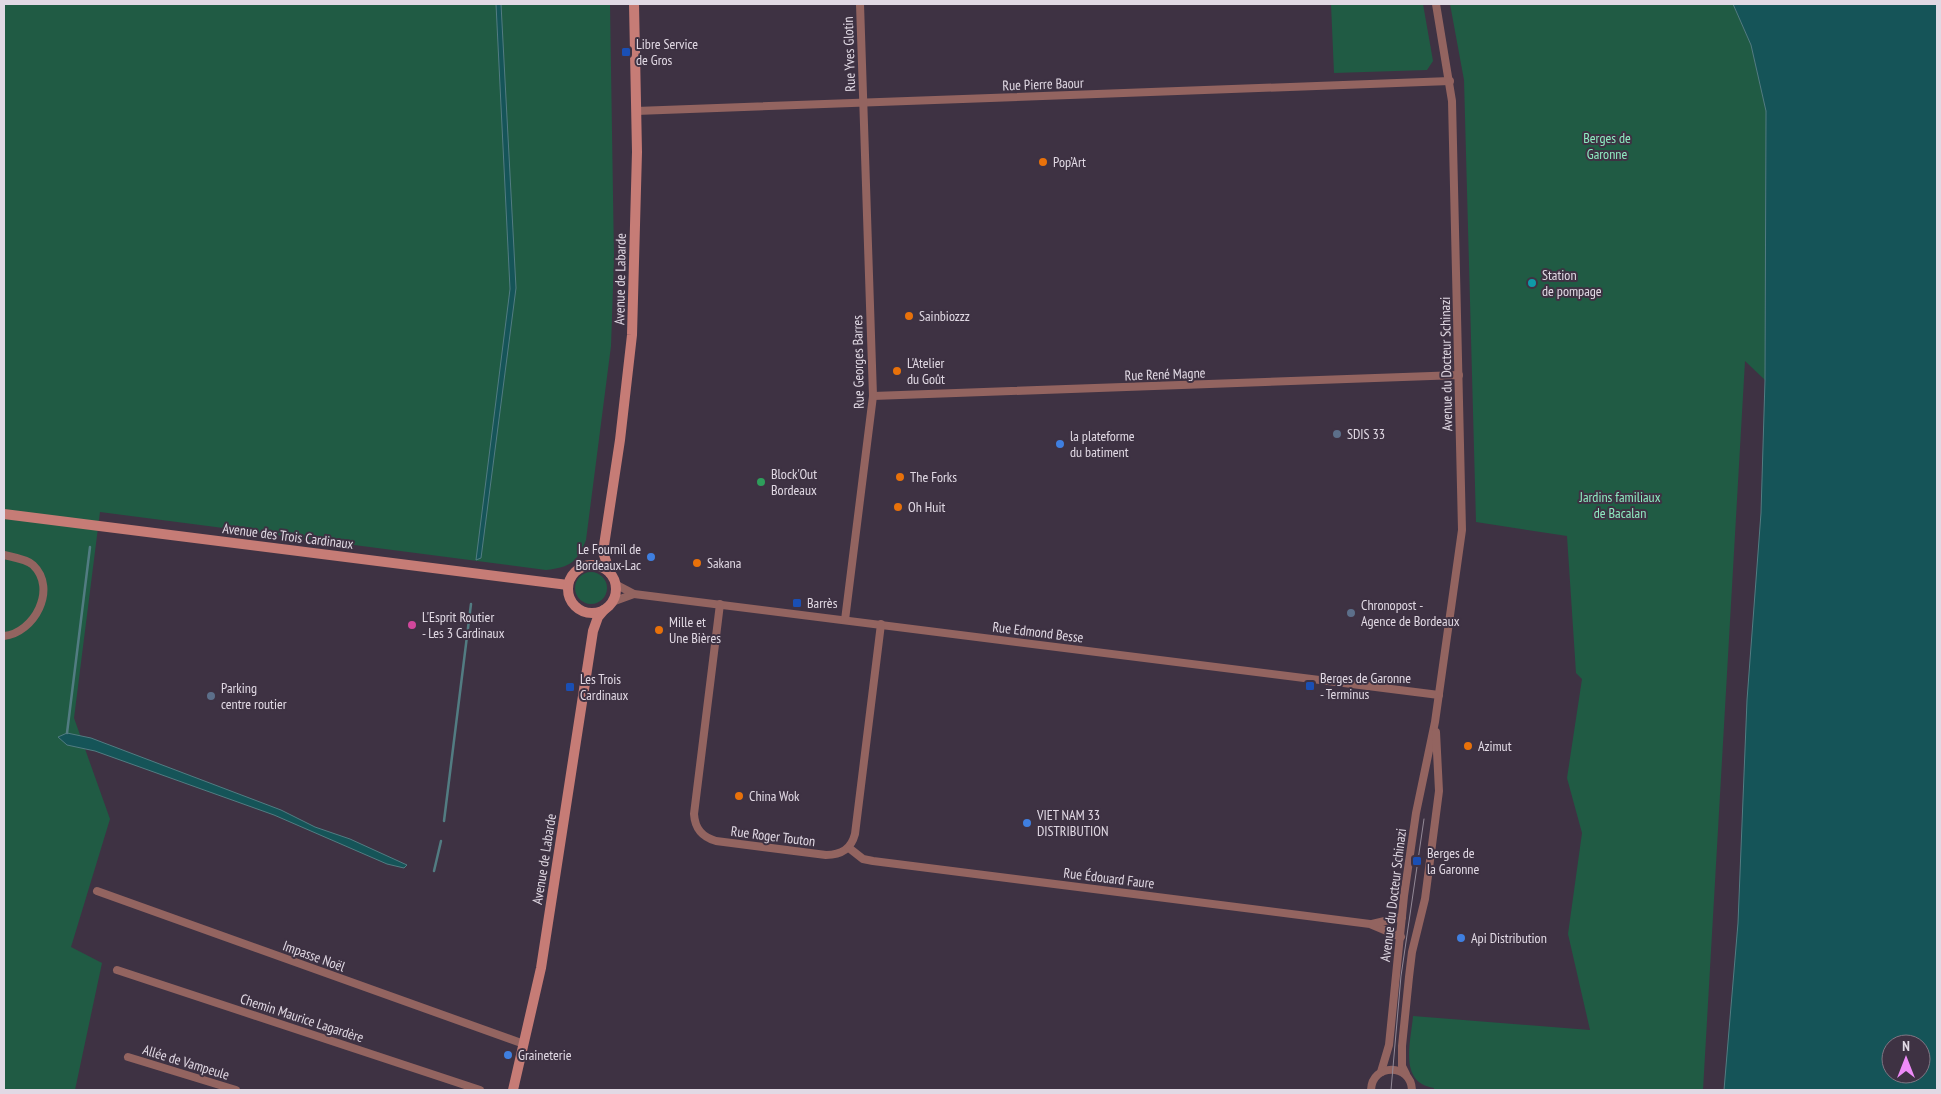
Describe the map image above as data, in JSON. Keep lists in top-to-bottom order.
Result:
{
  "streets": {
    "main road": ["Avenue de Labarde", "Avenue des Trois Cardinaux"],
    "street": [
      "Rue Yves Glotin",
      "Rue Pierre Baour",
      "Rue Georges Barres",
      "Avenue du Docteur Schinazi",
      "Rue René Magne",
      "Rue Edmond Besse",
      "Rue Roger Touton",
      "Rue Édouard Faure",
      "Impasse Noël",
      "Chemin Maurice Lagardère",
      "Allée de Vampeule"
    ]
  },
  "crossings": [
    ["Rue Yves Glotin", "Rue Pierre Baour"],
    ["Rue Yves Glotin", "Rue Georges Barres"],
    ["Rue Pierre Baour", "Avenue de Labarde"],
    ["Rue Pierre Baour", "Rue Georges Barres"],
    ["Rue Pierre Baour", "Avenue du Docteur Schinazi"],
    ["Avenue de Labarde", "Avenue des Trois Cardinaux"],
    ["Avenue de Labarde", "Rue Edmond Besse"],
    ["Avenue de Labarde", "Impasse Noël"],
    ["Rue Georges Barres", "Rue René Magne"],
    ["Rue Georges Barres", "Rue Edmond Besse"],
    ["Avenue du Docteur Schinazi", "Rue René Magne"],
    ["Avenue du Docteur Schinazi", "Rue Edmond Besse"],
    ["Avenue du Docteur Schinazi", "Rue Édouard Faure"],
    ["Avenue des Trois Cardinaux", "Rue Edmond Besse"],
    ["Rue Edmond Besse", "Rue Roger Touton"],
    ["Rue Roger Touton", "Rue Édouard Faure"]
  ],
  "parks": ["Berges de Garonne", "Jardins familiaux de Bacalan"],
  "places": {
    "transit": [
      "Libre Service de Gros",
      "Barrès",
      "Berges de Garonne - Terminus",
      "Les Trois Cardinaux",
      "Berges de la Garonne"
    ],
    "other": [
      "Pop’Art",
      "Station de pompage",
      "Sainbiozzz",
      "L'Atelier du Goût",
      "SDIS 33",
      "la plateforme du batiment",
      "The Forks",
      "Block'Out Bordeaux",
      "Oh Huit",
      "Le Fournil de Bordeaux-Lac",
      "Sakana",
      "Chronopost - Agence de Bordeaux",
      "L'Esprit Routier - Les 3 Cardinaux",
      "Mille et Une Bières",
      "Parking centre routier",
      "Azimut",
      "China Wok",
      "VIET NAM 33 DISTRIBUTION",
      "Api Distribution",
      "Graineterie"
    ]
  },
  "north": "top"
}
